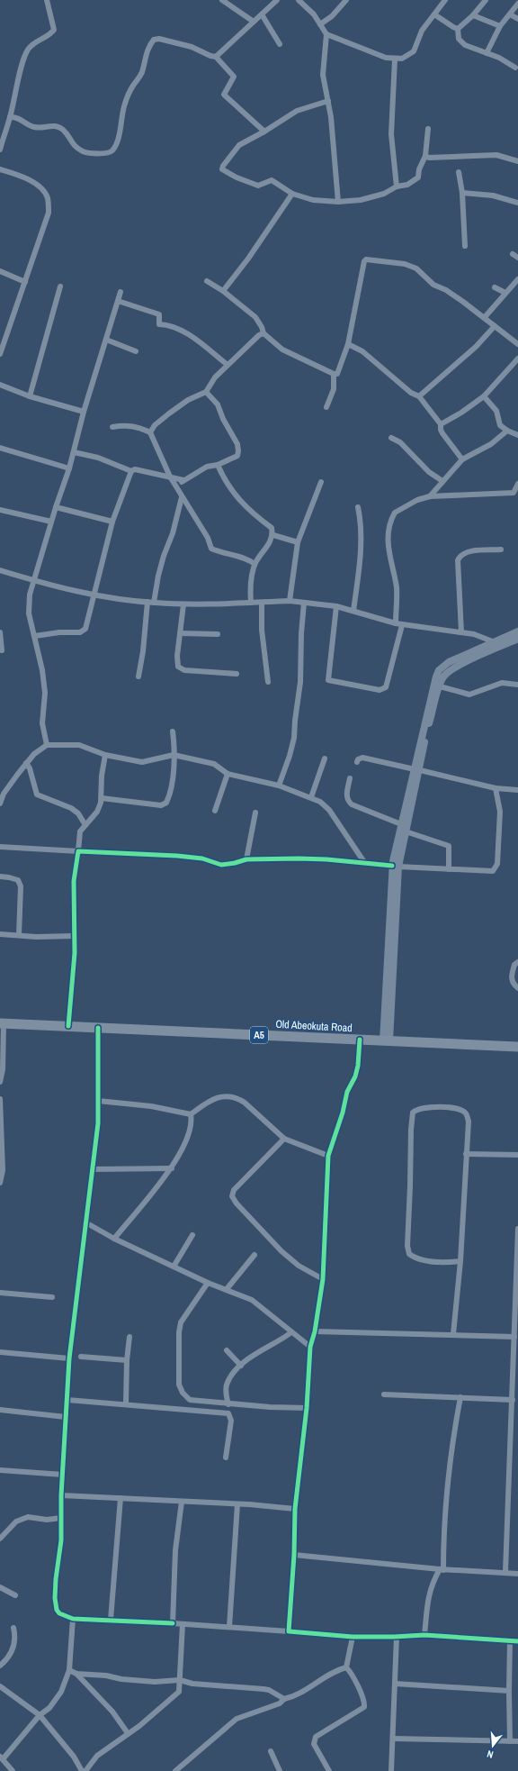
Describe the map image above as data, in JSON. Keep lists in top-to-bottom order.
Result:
{
  "streets": {
    "highway": ["Old Abeokuta Road", "A5"]
  },
  "north": "bottom"
}
